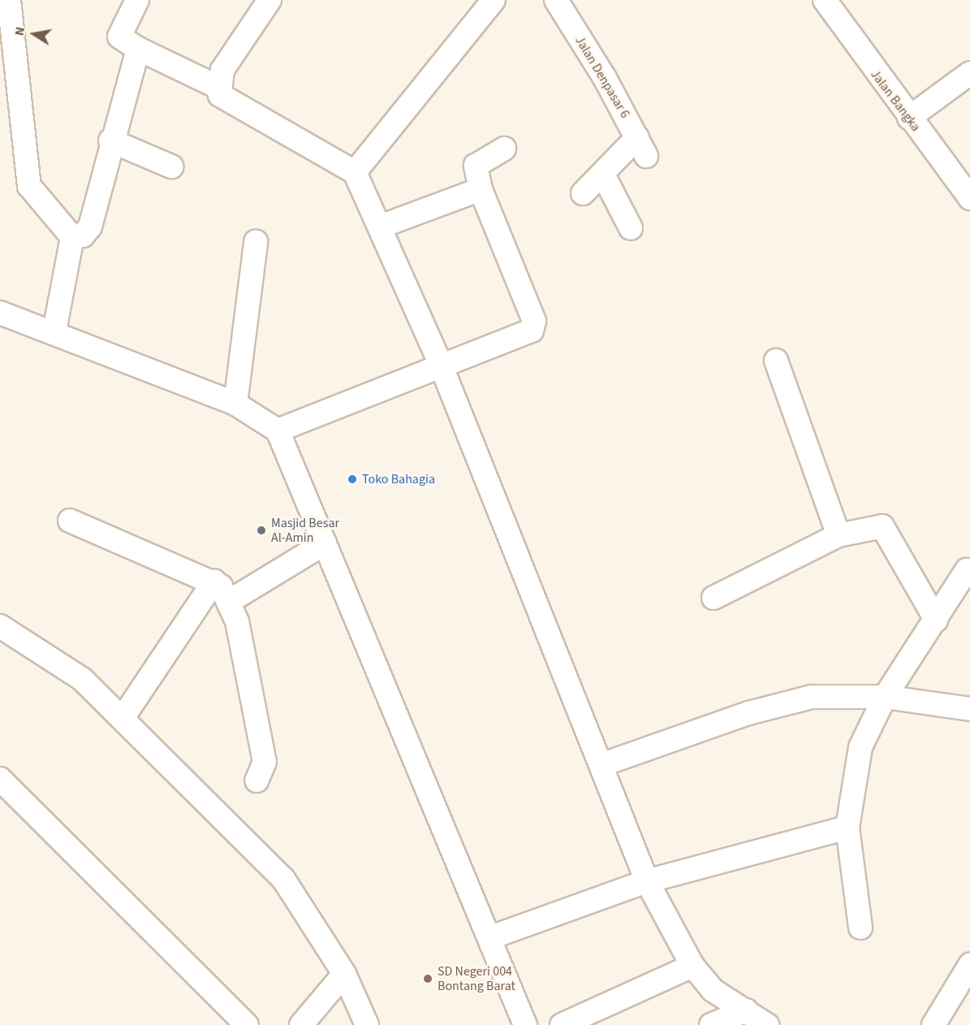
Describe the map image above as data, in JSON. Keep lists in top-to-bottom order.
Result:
{
  "streets": {
    "street": ["Jalan Denpasar 6", "Jalan Bangka"]
  },
  "places": ["Toko Bahagia", "Masjid Besar Al-Amin", "SD Negeri 004 Bontang Barat"],
  "north": "left"
}
